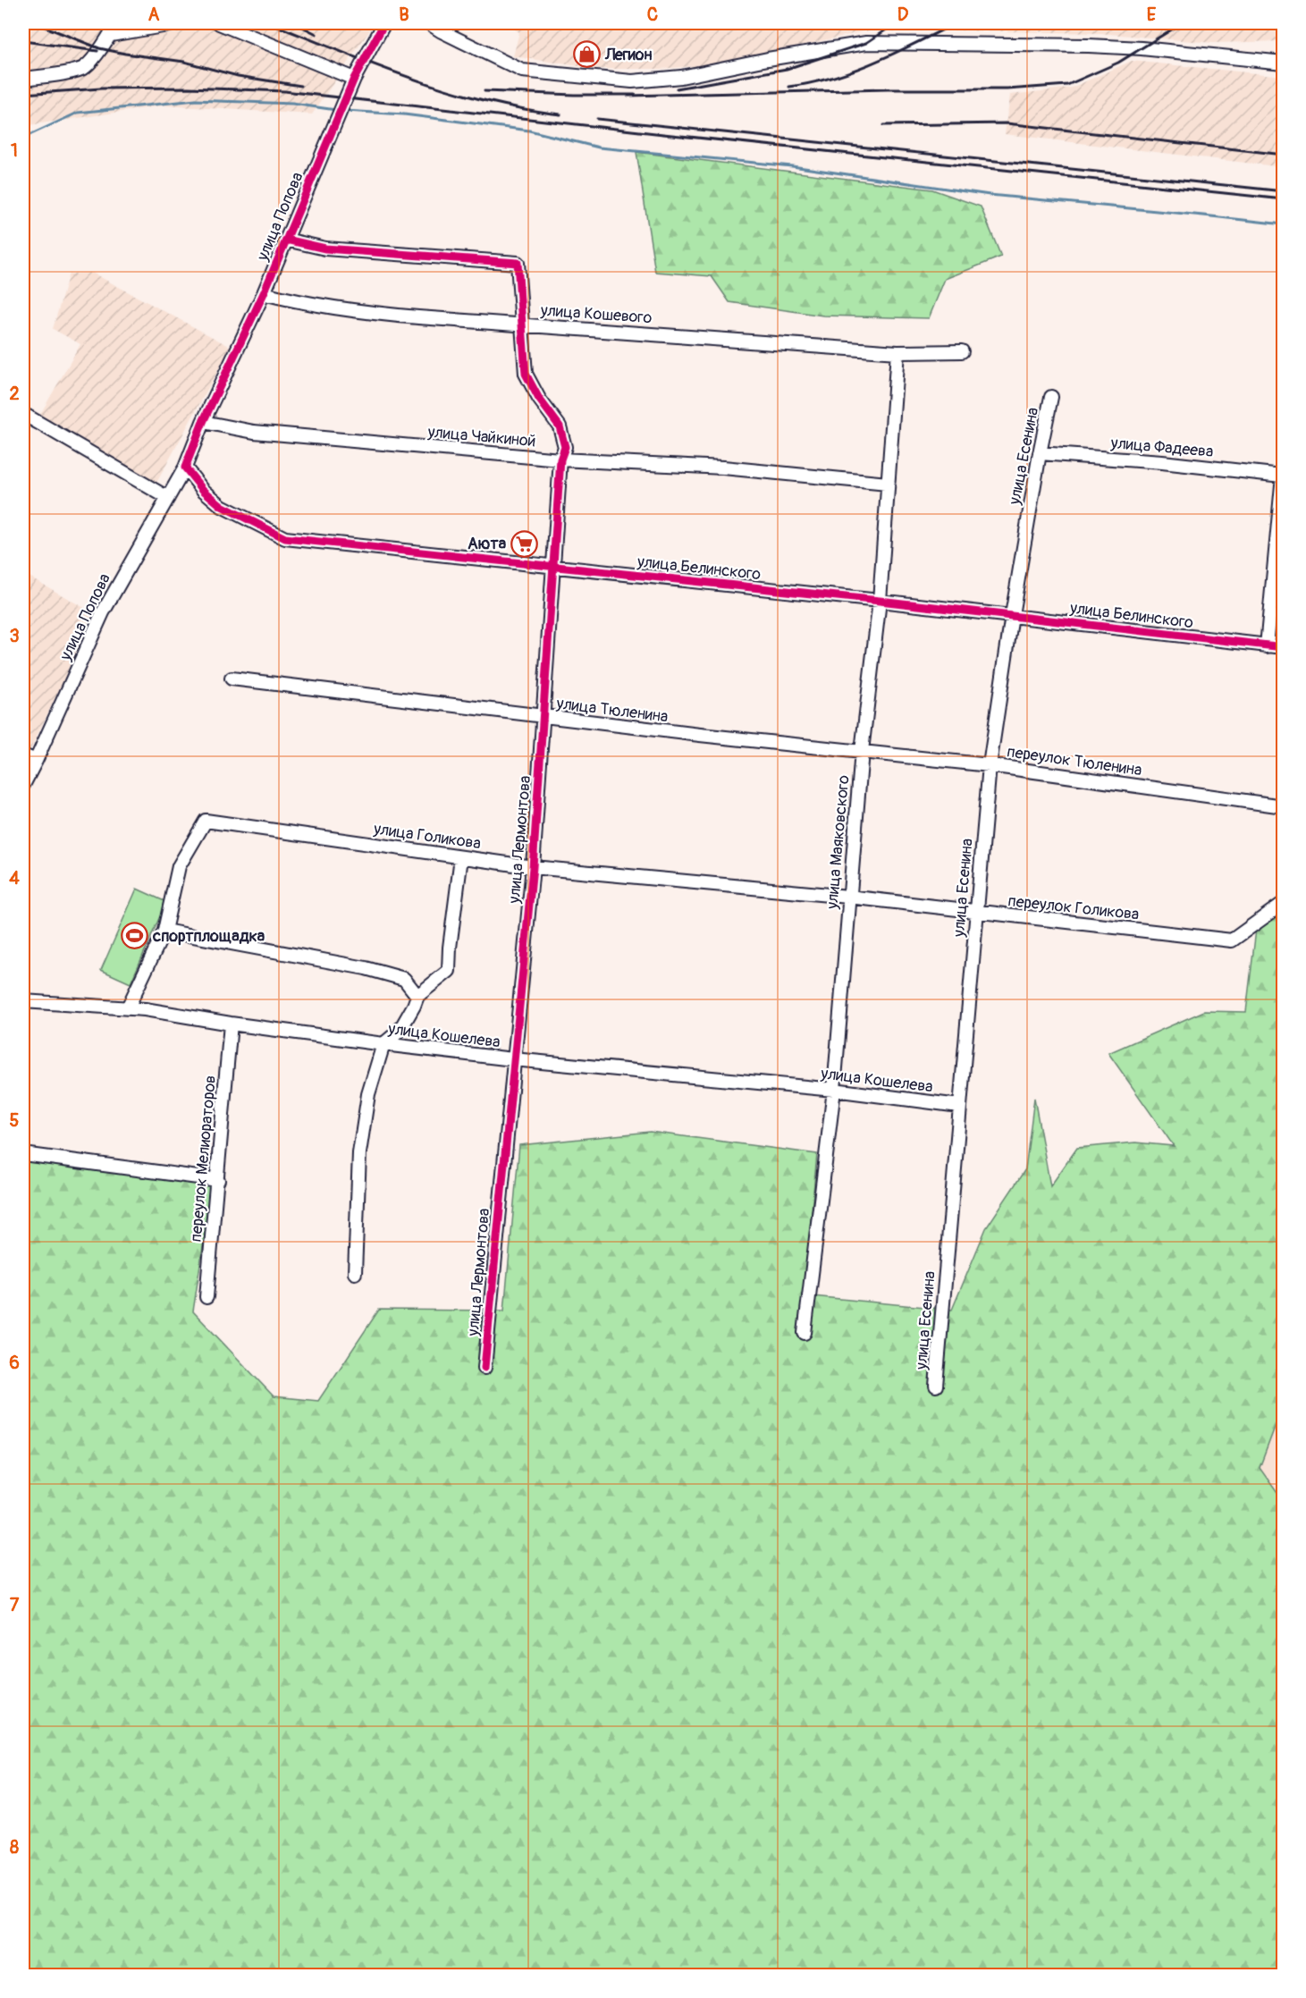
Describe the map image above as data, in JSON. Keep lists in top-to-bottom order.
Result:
{
  "streets": {
    "street": [
      "улица Попова",
      "улица Кошевого",
      "улица Чайкиной",
      "улица Фадеева",
      "улица Есенина",
      "улица Белинского",
      "улица Тюленина",
      "переулок Тюленина",
      "улица Голикова",
      "улица Лермонтова",
      "улица Маяковского",
      "переулок Голикова",
      "улица Кошелева",
      "переулок Мелиораторов"
    ]
  },
  "crossings": [
    ["улица Попова", "улица Кошевого"],
    ["улица Попова", "улица Чайкиной"],
    ["улица Попова", "улица Белинского"],
    ["улица Попова", "улица Лермонтова"],
    ["улица Кошевого", "улица Лермонтова"],
    ["улица Кошевого", "улица Маяковского"],
    ["улица Чайкиной", "улица Лермонтова"],
    ["улица Чайкиной", "улица Маяковского"],
    ["улица Фадеева", "улица Есенина"],
    ["улица Есенина", "улица Белинского"],
    ["улица Есенина", "переулок Тюленина"],
    ["улица Есенина", "переулок Голикова"],
    ["улица Есенина", "улица Кошелева"],
    ["улица Белинского", "улица Лермонтова"],
    ["улица Белинского", "улица Маяковского"],
    ["улица Тюленина", "переулок Тюленина"],
    ["улица Тюленина", "улица Лермонтова"],
    ["улица Тюленина", "улица Маяковского"],
    ["переулок Тюленина", "улица Маяковского"],
    ["улица Голикова", "улица Лермонтова"],
    ["улица Голикова", "улица Маяковского"],
    ["улица Голикова", "переулок Голикова"],
    ["улица Голикова", "улица Кошелева"],
    ["улица Лермонтова", "улица Кошелева"],
    ["улица Маяковского", "переулок Голикова"],
    ["улица Маяковского", "улица Кошелева"],
    ["улица Кошелева", "переулок Мелиораторов"]
  ],
  "places": {
    "shop": ["Легион"],
    "supermarket": ["Аюта"],
    "sports": ["спортплощадка"]
  },
  "grid": {
    "columns": [
      "A",
      "B",
      "C",
      "D",
      "E"
    ],
    "rows": [
      "1",
      "2",
      "3",
      "4",
      "5",
      "6",
      "7",
      "8"
    ]
  }
}
